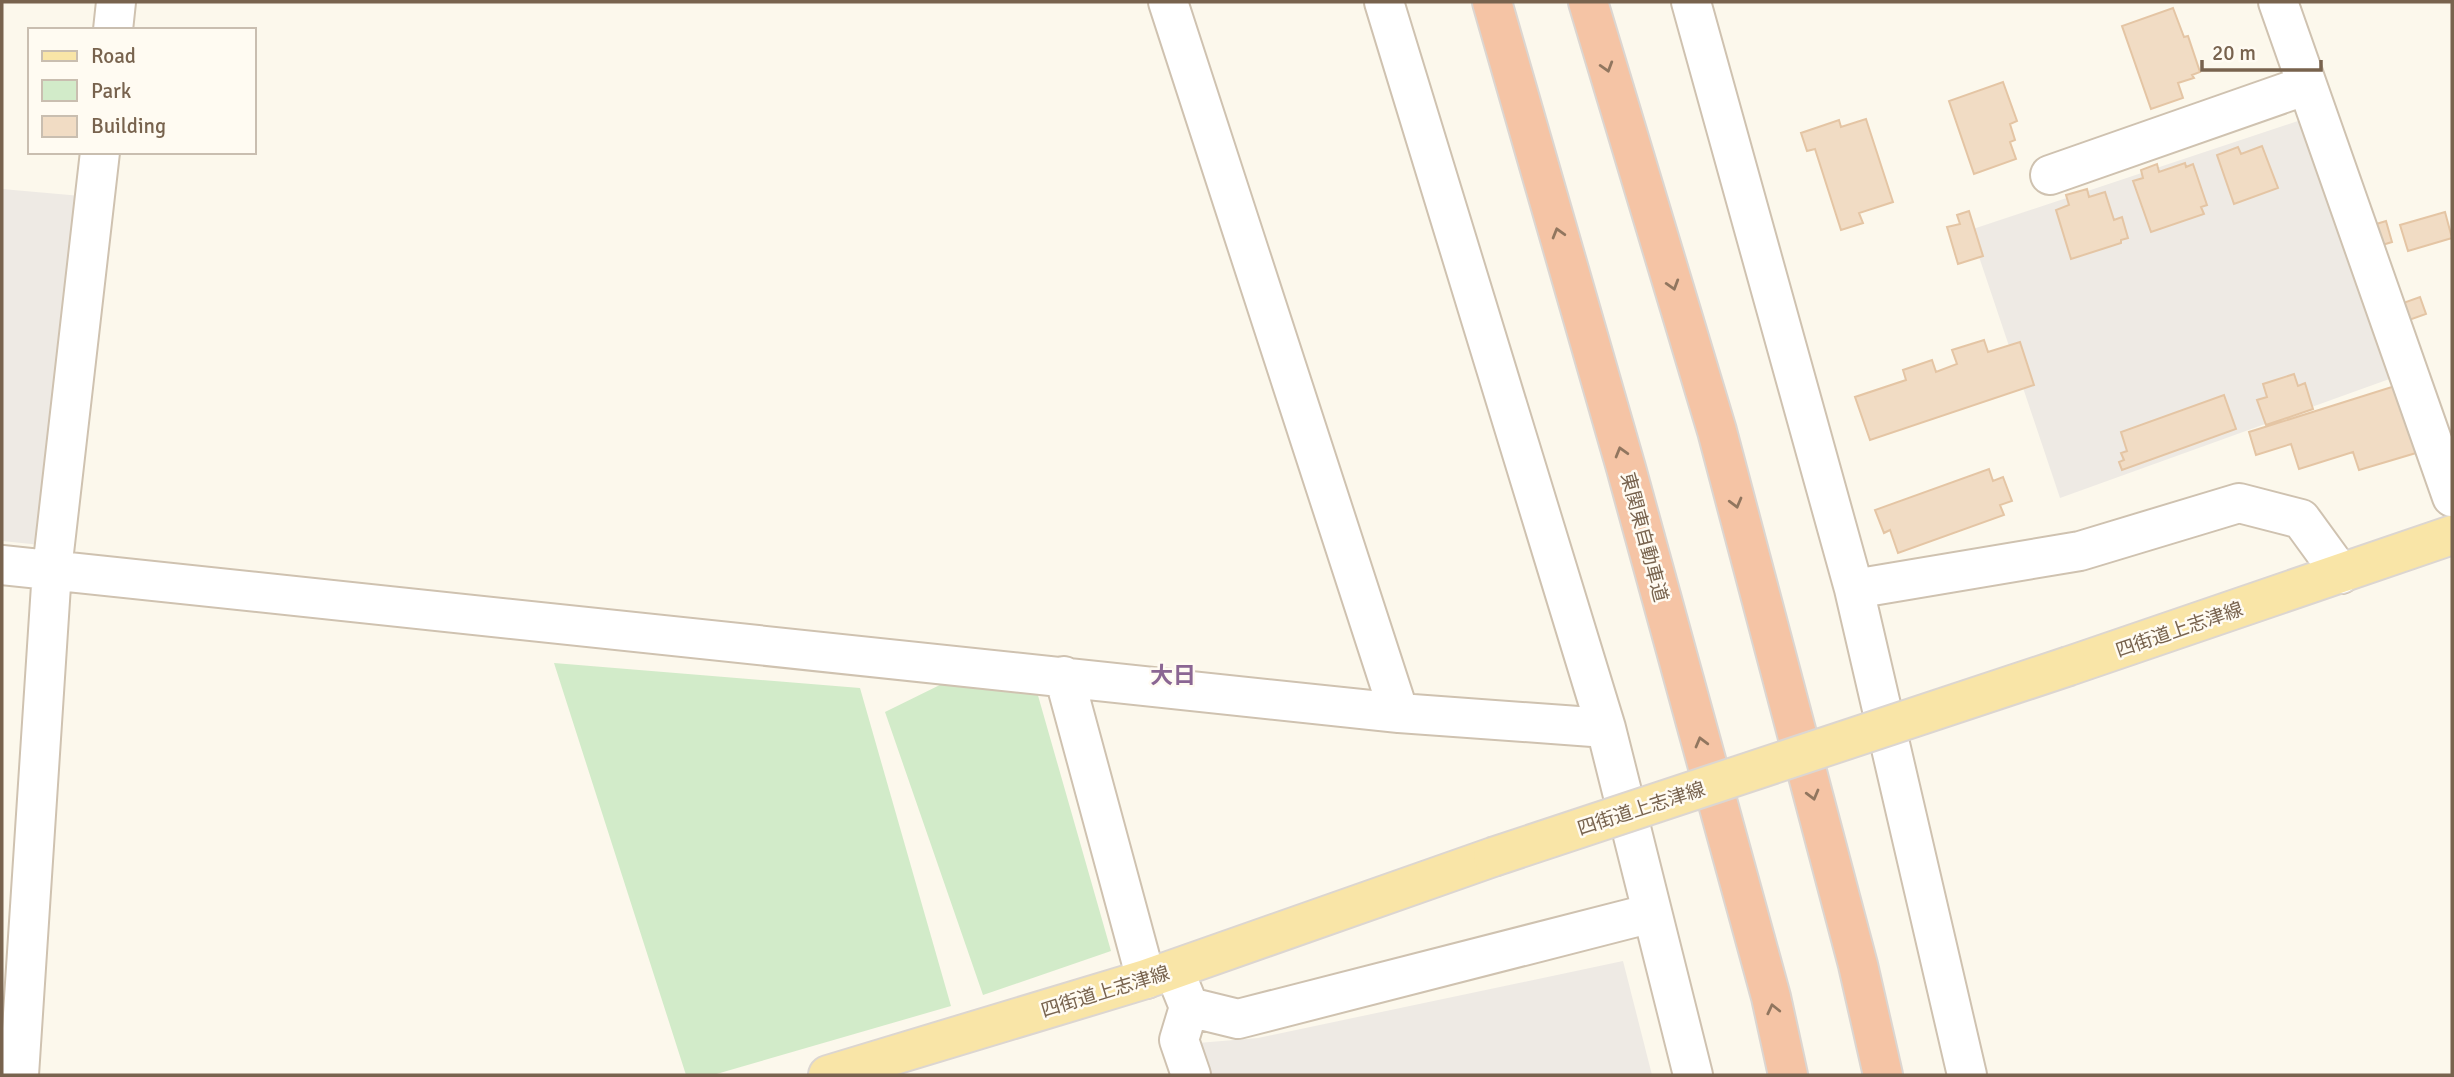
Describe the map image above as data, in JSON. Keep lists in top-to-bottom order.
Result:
{
  "streets": {
    "highway": ["東関東自動車道"],
    "main road": ["四街道上志津線"]
  },
  "districts": ["大日"],
  "legend": ["Road", "Park", "Building"],
  "scale_bar": "20 m"
}
